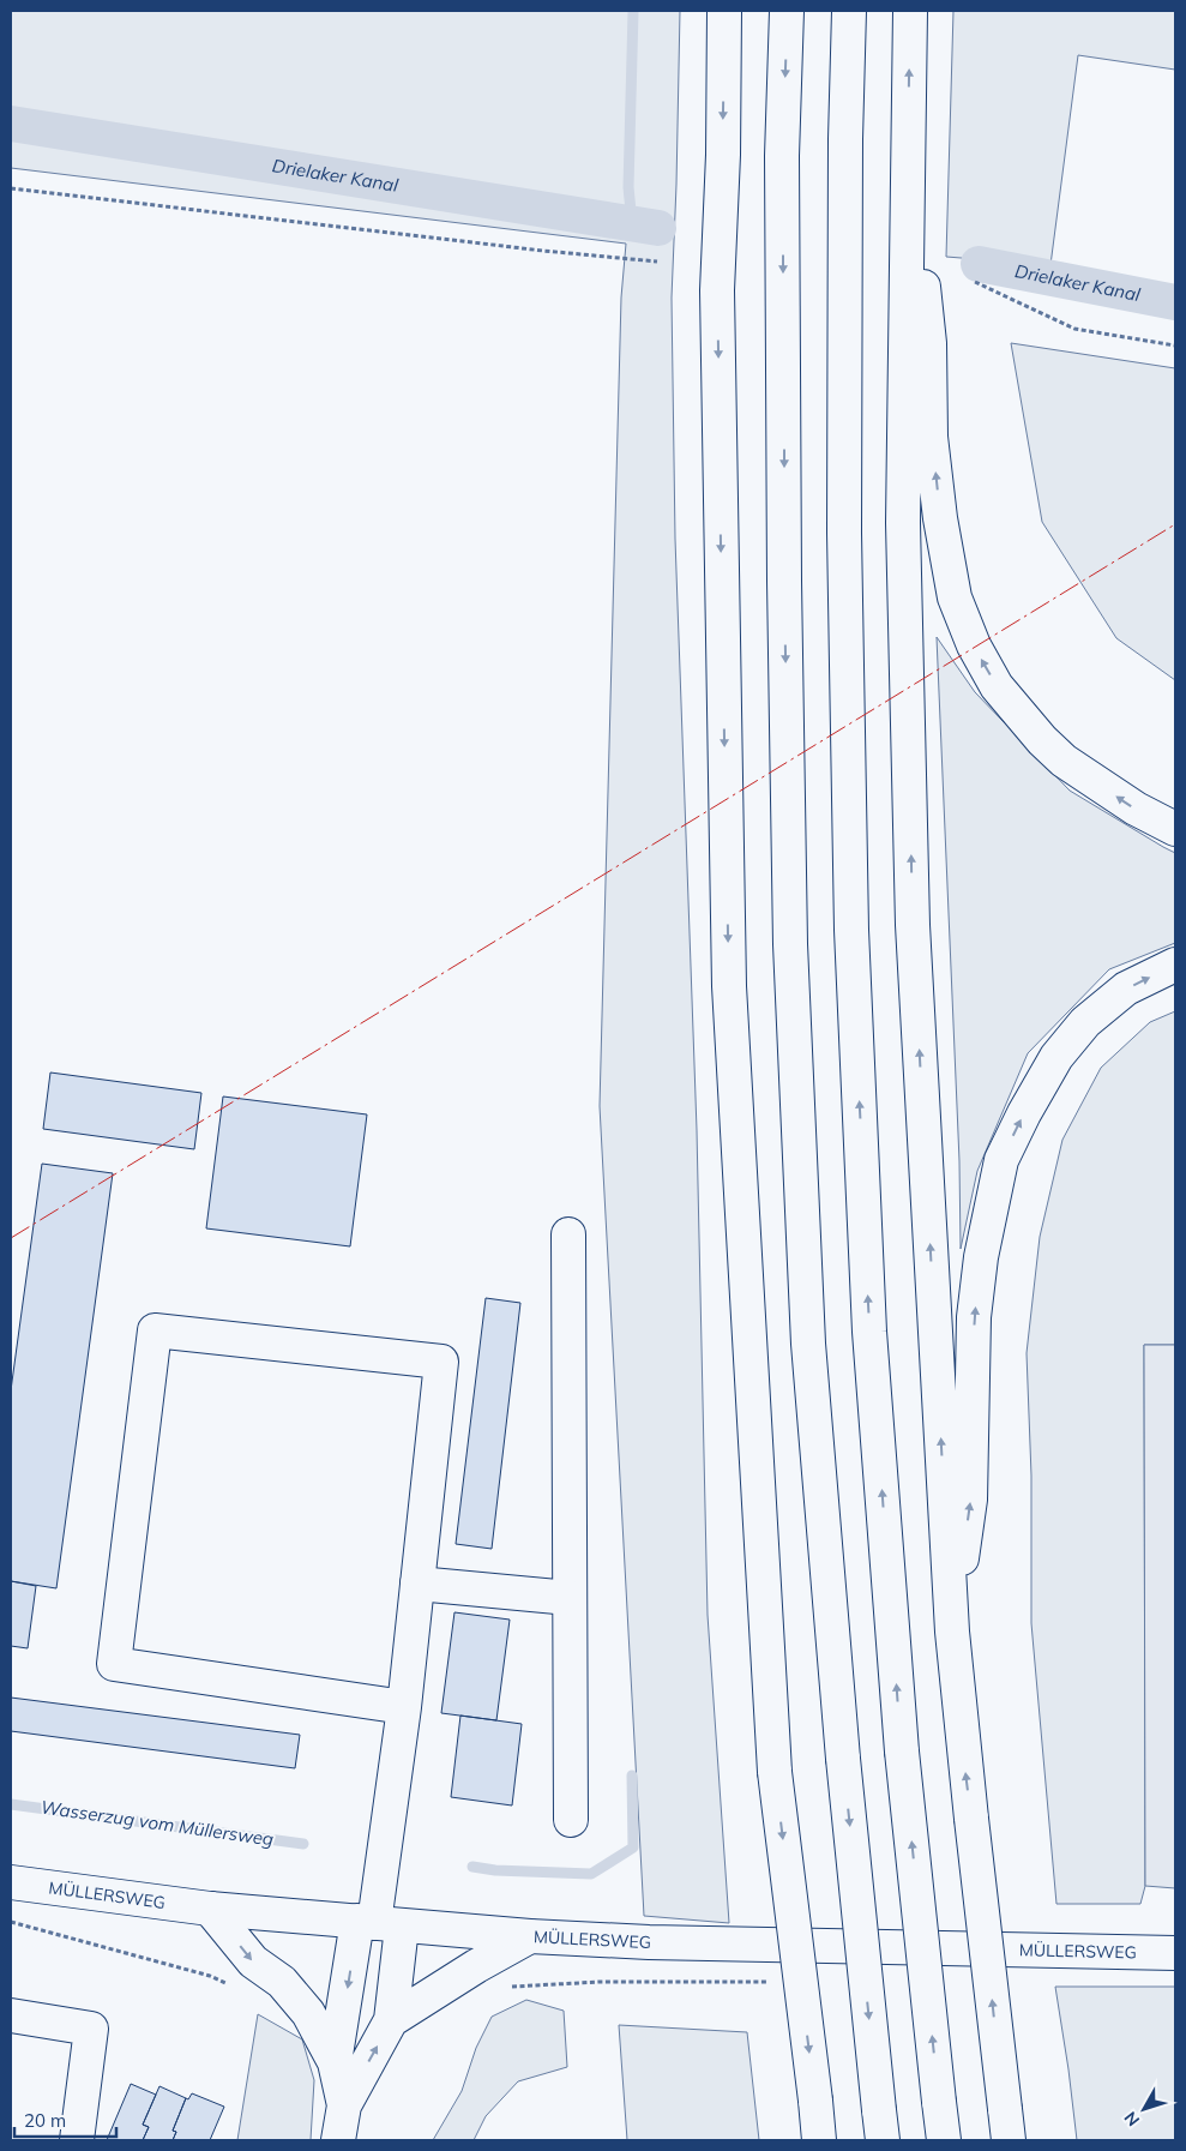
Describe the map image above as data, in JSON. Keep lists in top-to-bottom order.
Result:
{
  "streets": {
    "main road": ["MÜLLERSWEG"]
  },
  "water": ["Drielaker Kanal", "Wasserzug vom Müllersweg"],
  "scale_bar": "20 m",
  "north": "bottom left"
}
